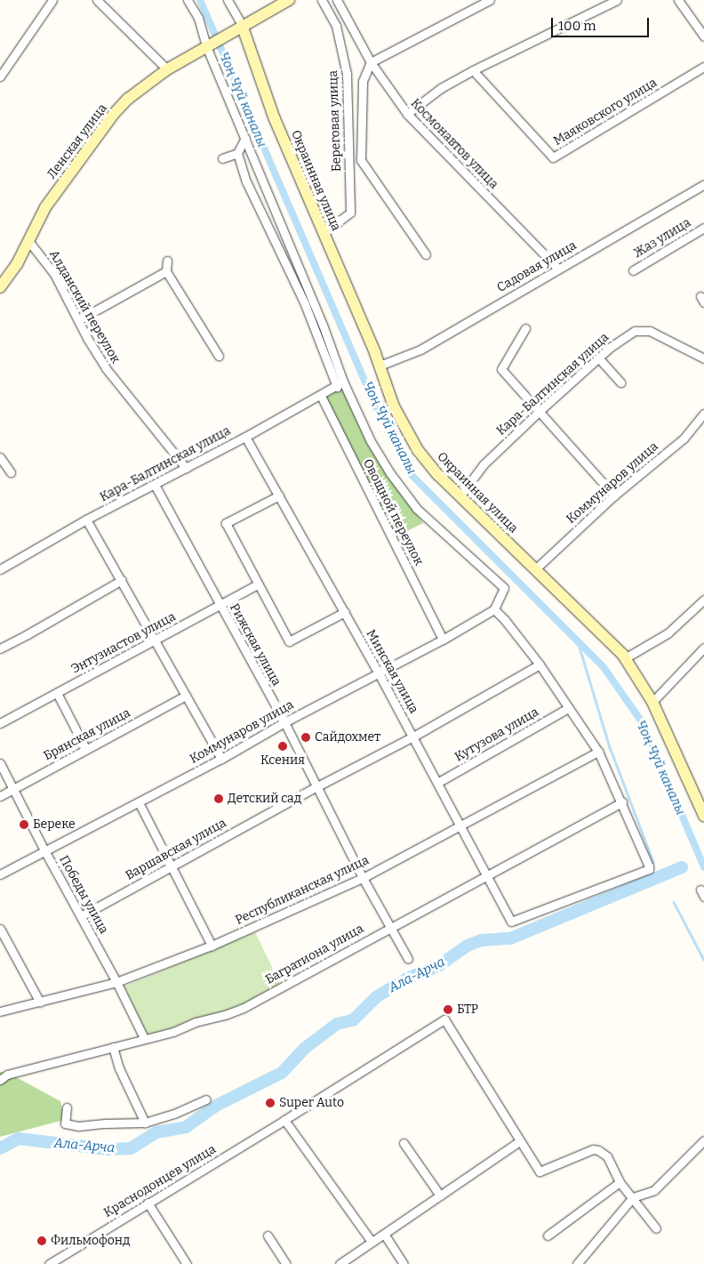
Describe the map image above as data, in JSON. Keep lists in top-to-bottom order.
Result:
{
  "streets": {
    "street": [
      "Маяковского улица",
      "Береговая улица",
      "Ленская улица",
      "Космонавтов улица",
      "Окраинная улица",
      "Жаз улица",
      "Садовая улица",
      "Алданский переулок",
      "Кара-Балтинская улица",
      "Коммунаров улица",
      "Овощной переулок",
      "Энтузиастов улица",
      "Рижская улица",
      "Минская улица",
      "Брянская улица",
      "Кутузова улица",
      "Варшавская улица",
      "Республиканская улица",
      "Победы улица",
      "Багратиона улица",
      "Краснодонцев улица"
    ]
  },
  "crossings": [
    ["Береговая улица", "Космонавтов улица"],
    ["Береговая улица", "Окраинная улица"],
    ["Ленская улица", "Окраинная улица"],
    ["Ленская улица", "Алданский переулок"],
    ["Космонавтов улица", "Садовая улица"],
    ["Окраинная улица", "Садовая улица"],
    ["Окраинная улица", "Кара-Балтинская улица"],
    ["Окраинная улица", "Коммунаров улица"],
    ["Алданский переулок", "Кара-Балтинская улица"],
    ["Кара-Балтинская улица", "Овощной переулок"],
    ["Кара-Балтинская улица", "Рижская улица"],
    ["Кара-Балтинская улица", "Минская улица"],
    ["Коммунаров улица", "Овощной переулок"],
    ["Коммунаров улица", "Рижская улица"],
    ["Коммунаров улица", "Минская улица"],
    ["Коммунаров улица", "Победы улица"],
    ["Энтузиастов улица", "Рижская улица"],
    ["Рижская улица", "Варшавская улица"],
    ["Рижская улица", "Республиканская улица"],
    ["Рижская улица", "Багратиона улица"],
    ["Минская улица", "Кутузова улица"],
    ["Минская улица", "Варшавская улица"],
    ["Минская улица", "Республиканская улица"],
    ["Минская улица", "Багратиона улица"],
    ["Брянская улица", "Победы улица"],
    ["Варшавская улица", "Победы улица"],
    ["Республиканская улица", "Победы улица"],
    ["Победы улица", "Багратиона улица"]
  ],
  "water": ["Чоң Чүй каналы", "Ала-Арча"],
  "places": [
    "Сайдохмет",
    "Ксения",
    "Детский сад",
    "Береке",
    "БТР",
    "Super Auto",
    "Фильмофонд"
  ],
  "scale_bar": "100 m"
}
